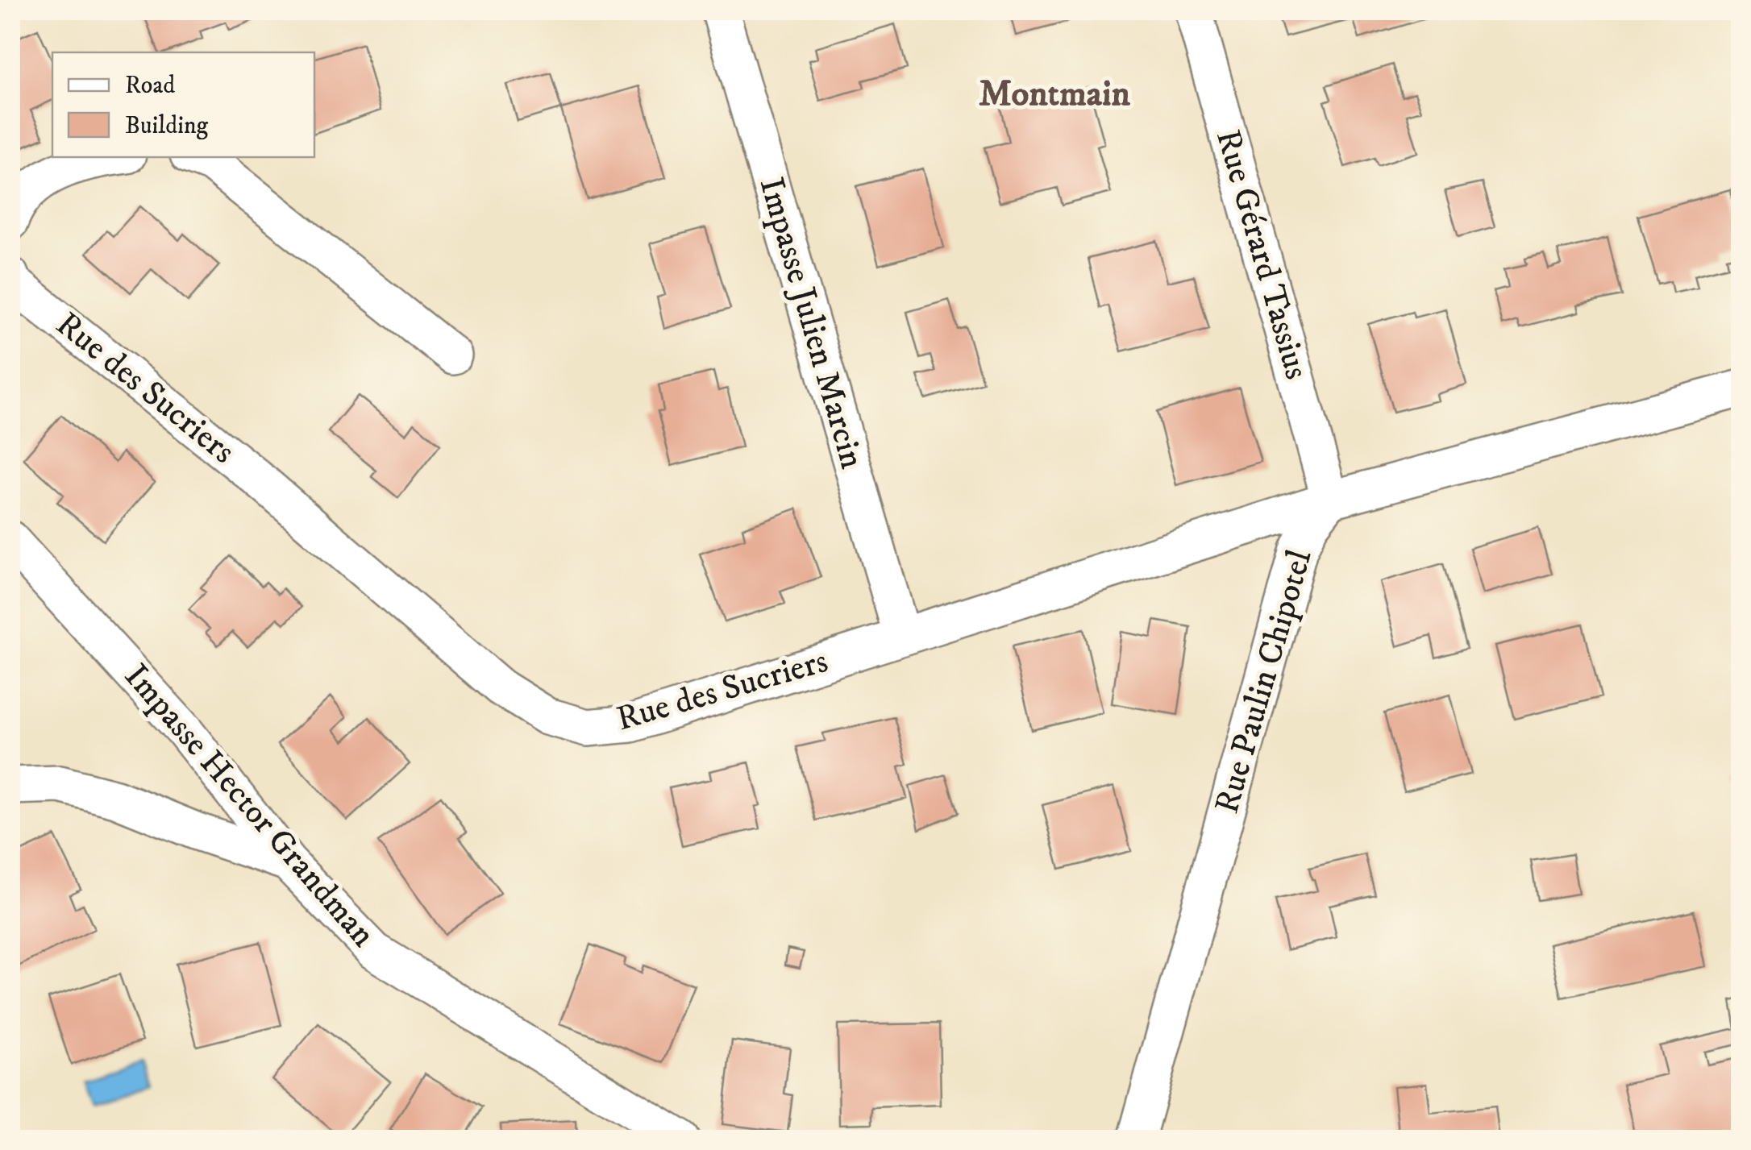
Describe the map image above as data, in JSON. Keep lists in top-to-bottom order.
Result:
{
  "streets": {
    "street": [
      "Rue Gérard Tassius",
      "Impasse Julien Marcin",
      "Rue des Sucriers",
      "Rue Paulin Chipotel",
      "Impasse Hector Grandman"
    ]
  },
  "crossings": [
    ["Rue Gérard Tassius", "Rue des Sucriers"],
    ["Rue Gérard Tassius", "Rue Paulin Chipotel"],
    ["Impasse Julien Marcin", "Rue des Sucriers"],
    ["Rue des Sucriers", "Rue Paulin Chipotel"]
  ],
  "districts": ["Montmain"],
  "legend": ["Road", "Building"]
}
